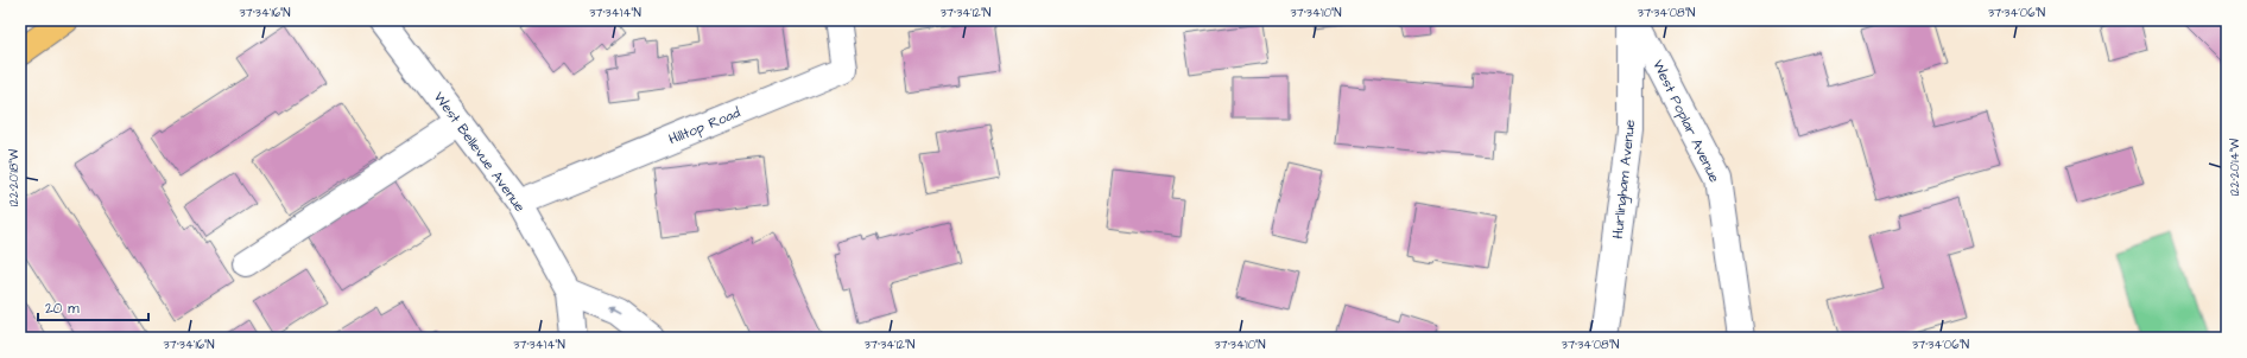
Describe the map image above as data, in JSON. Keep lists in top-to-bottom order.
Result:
{
  "streets": {
    "street": [
      "West Poplar Avenue",
      "Hilltop Road",
      "West Bellevue Avenue",
      "Hurlingham Avenue"
    ]
  },
  "crossings": [
    ["Hilltop Road", "West Bellevue Avenue"]
  ],
  "scale_bar": "20 m",
  "coordinates": [
    "37°34'16\"N",
    "37°34'14\"N",
    "37°34'12\"N",
    "37°34'10\"N",
    "37°34'08\"N",
    "37°34'06\"N",
    "122°20'14\"W",
    "122°20'18\"W"
  ]
}
